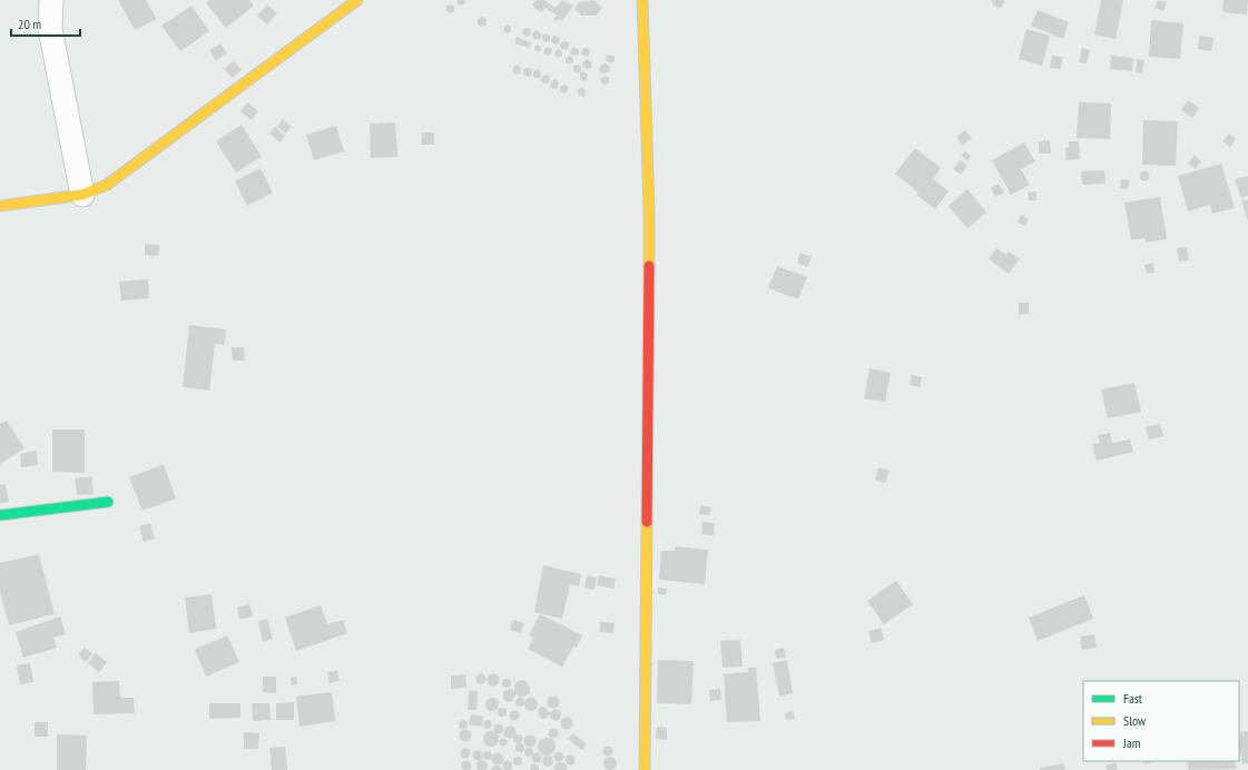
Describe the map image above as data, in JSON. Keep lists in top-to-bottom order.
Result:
{
  "legend": ["Fast", "Slow", "Jam"],
  "scale_bar": "20 m"
}
